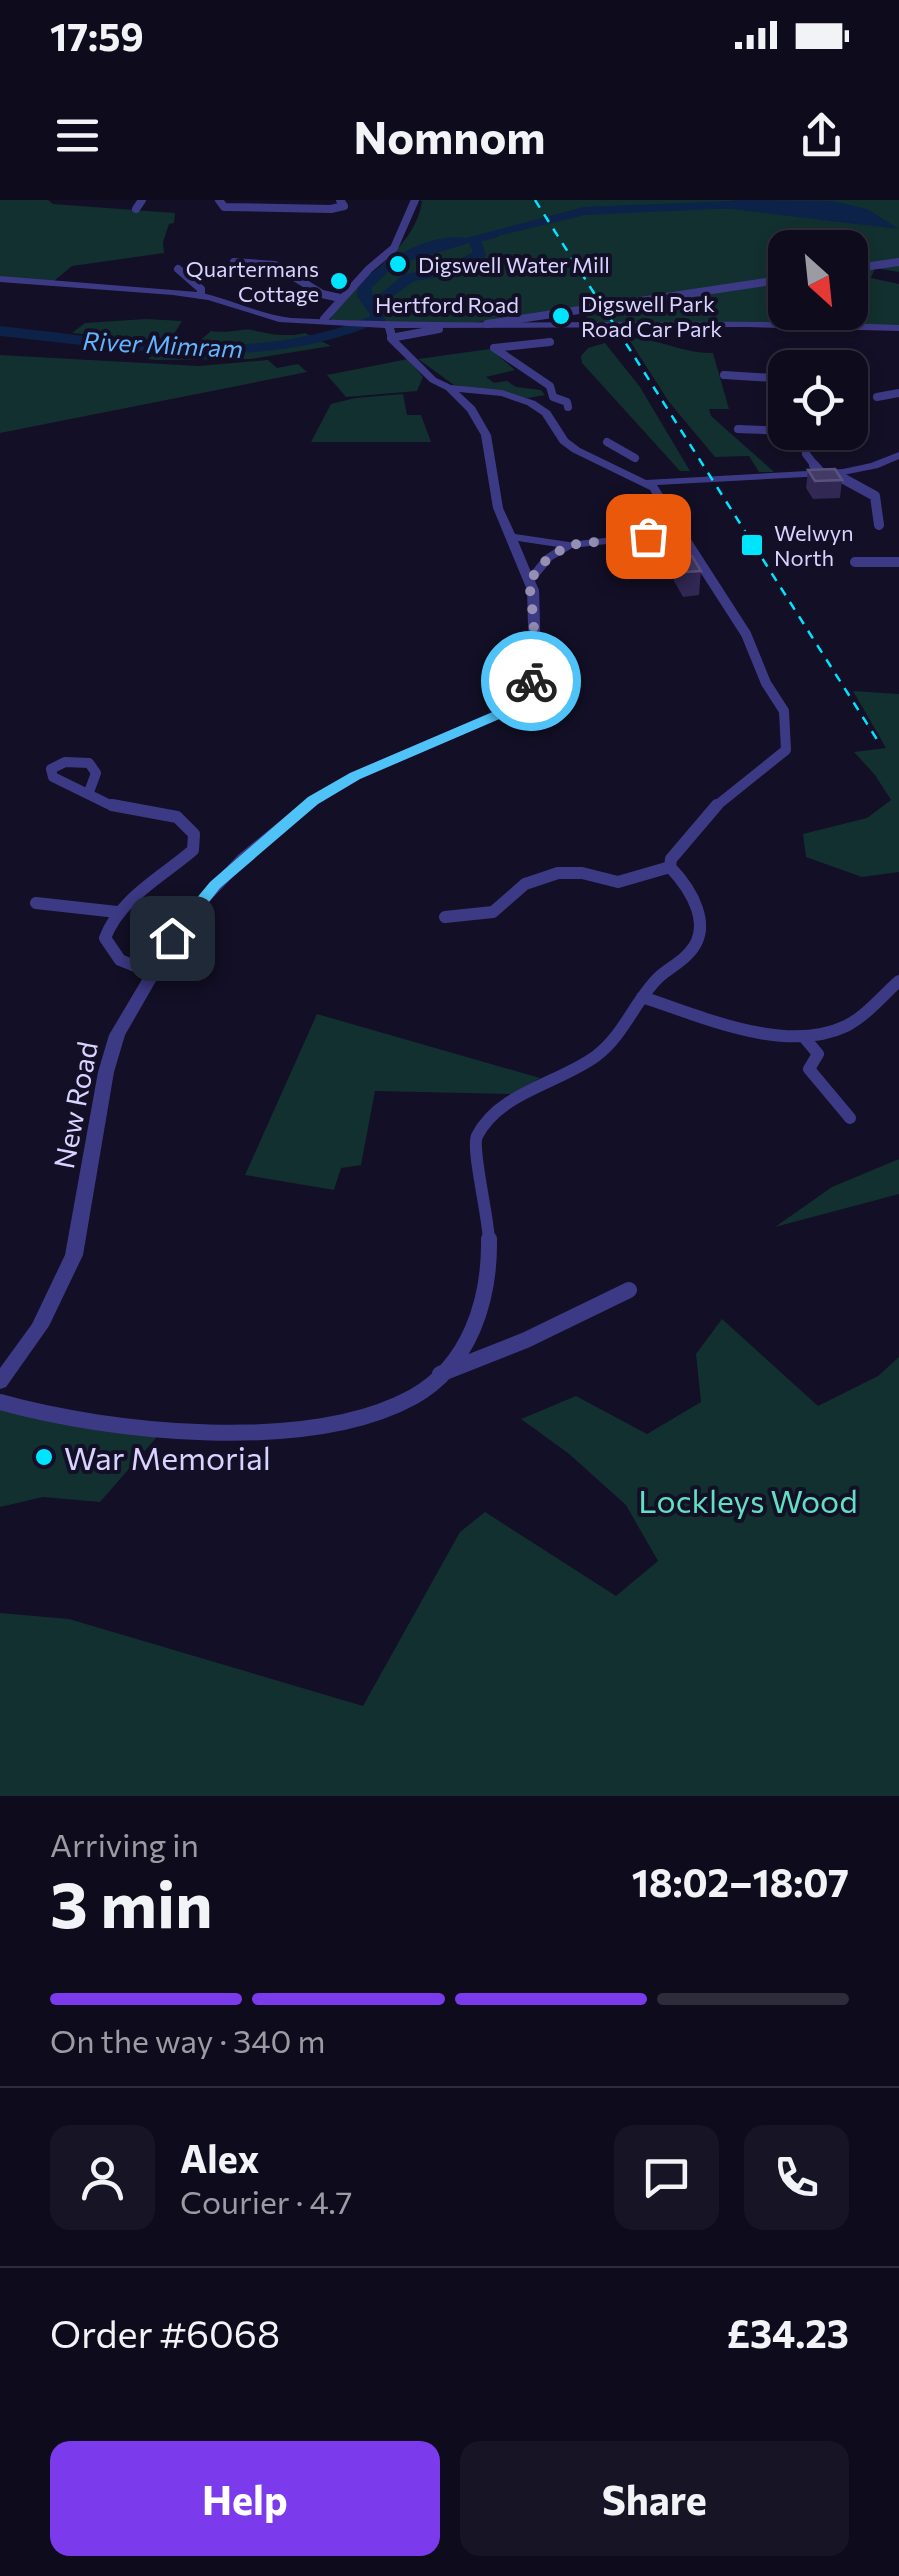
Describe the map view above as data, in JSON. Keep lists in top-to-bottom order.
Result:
{
  "streets": {
    "street": ["Hertford Road", "New Road"]
  },
  "crossings": [
    ["Hertford Road", "New Road"]
  ],
  "water": ["River Mimram"],
  "parks": ["Lockleys Wood"],
  "places": {
    "other": [
      "Digswell Water Mill",
      "Quartermans Cottage",
      "Digswell Park Road Car Park",
      "War Memorial"
    ],
    "transit": ["Welwyn North"]
  },
  "north": "bottom right",
  "page": {
    "status": "17:59",
    "header": "Nomnom",
    "heading": ["3 min", "Arriving in", "18:02–18:07"],
    "panel": [
      "Alex",
      "Courier · 4.7",
      "Order #6068",
      "£34.23"
    ],
    "bar": "On the way · 340 m",
    "buttons": ["Help", "Share"]
  }
}
